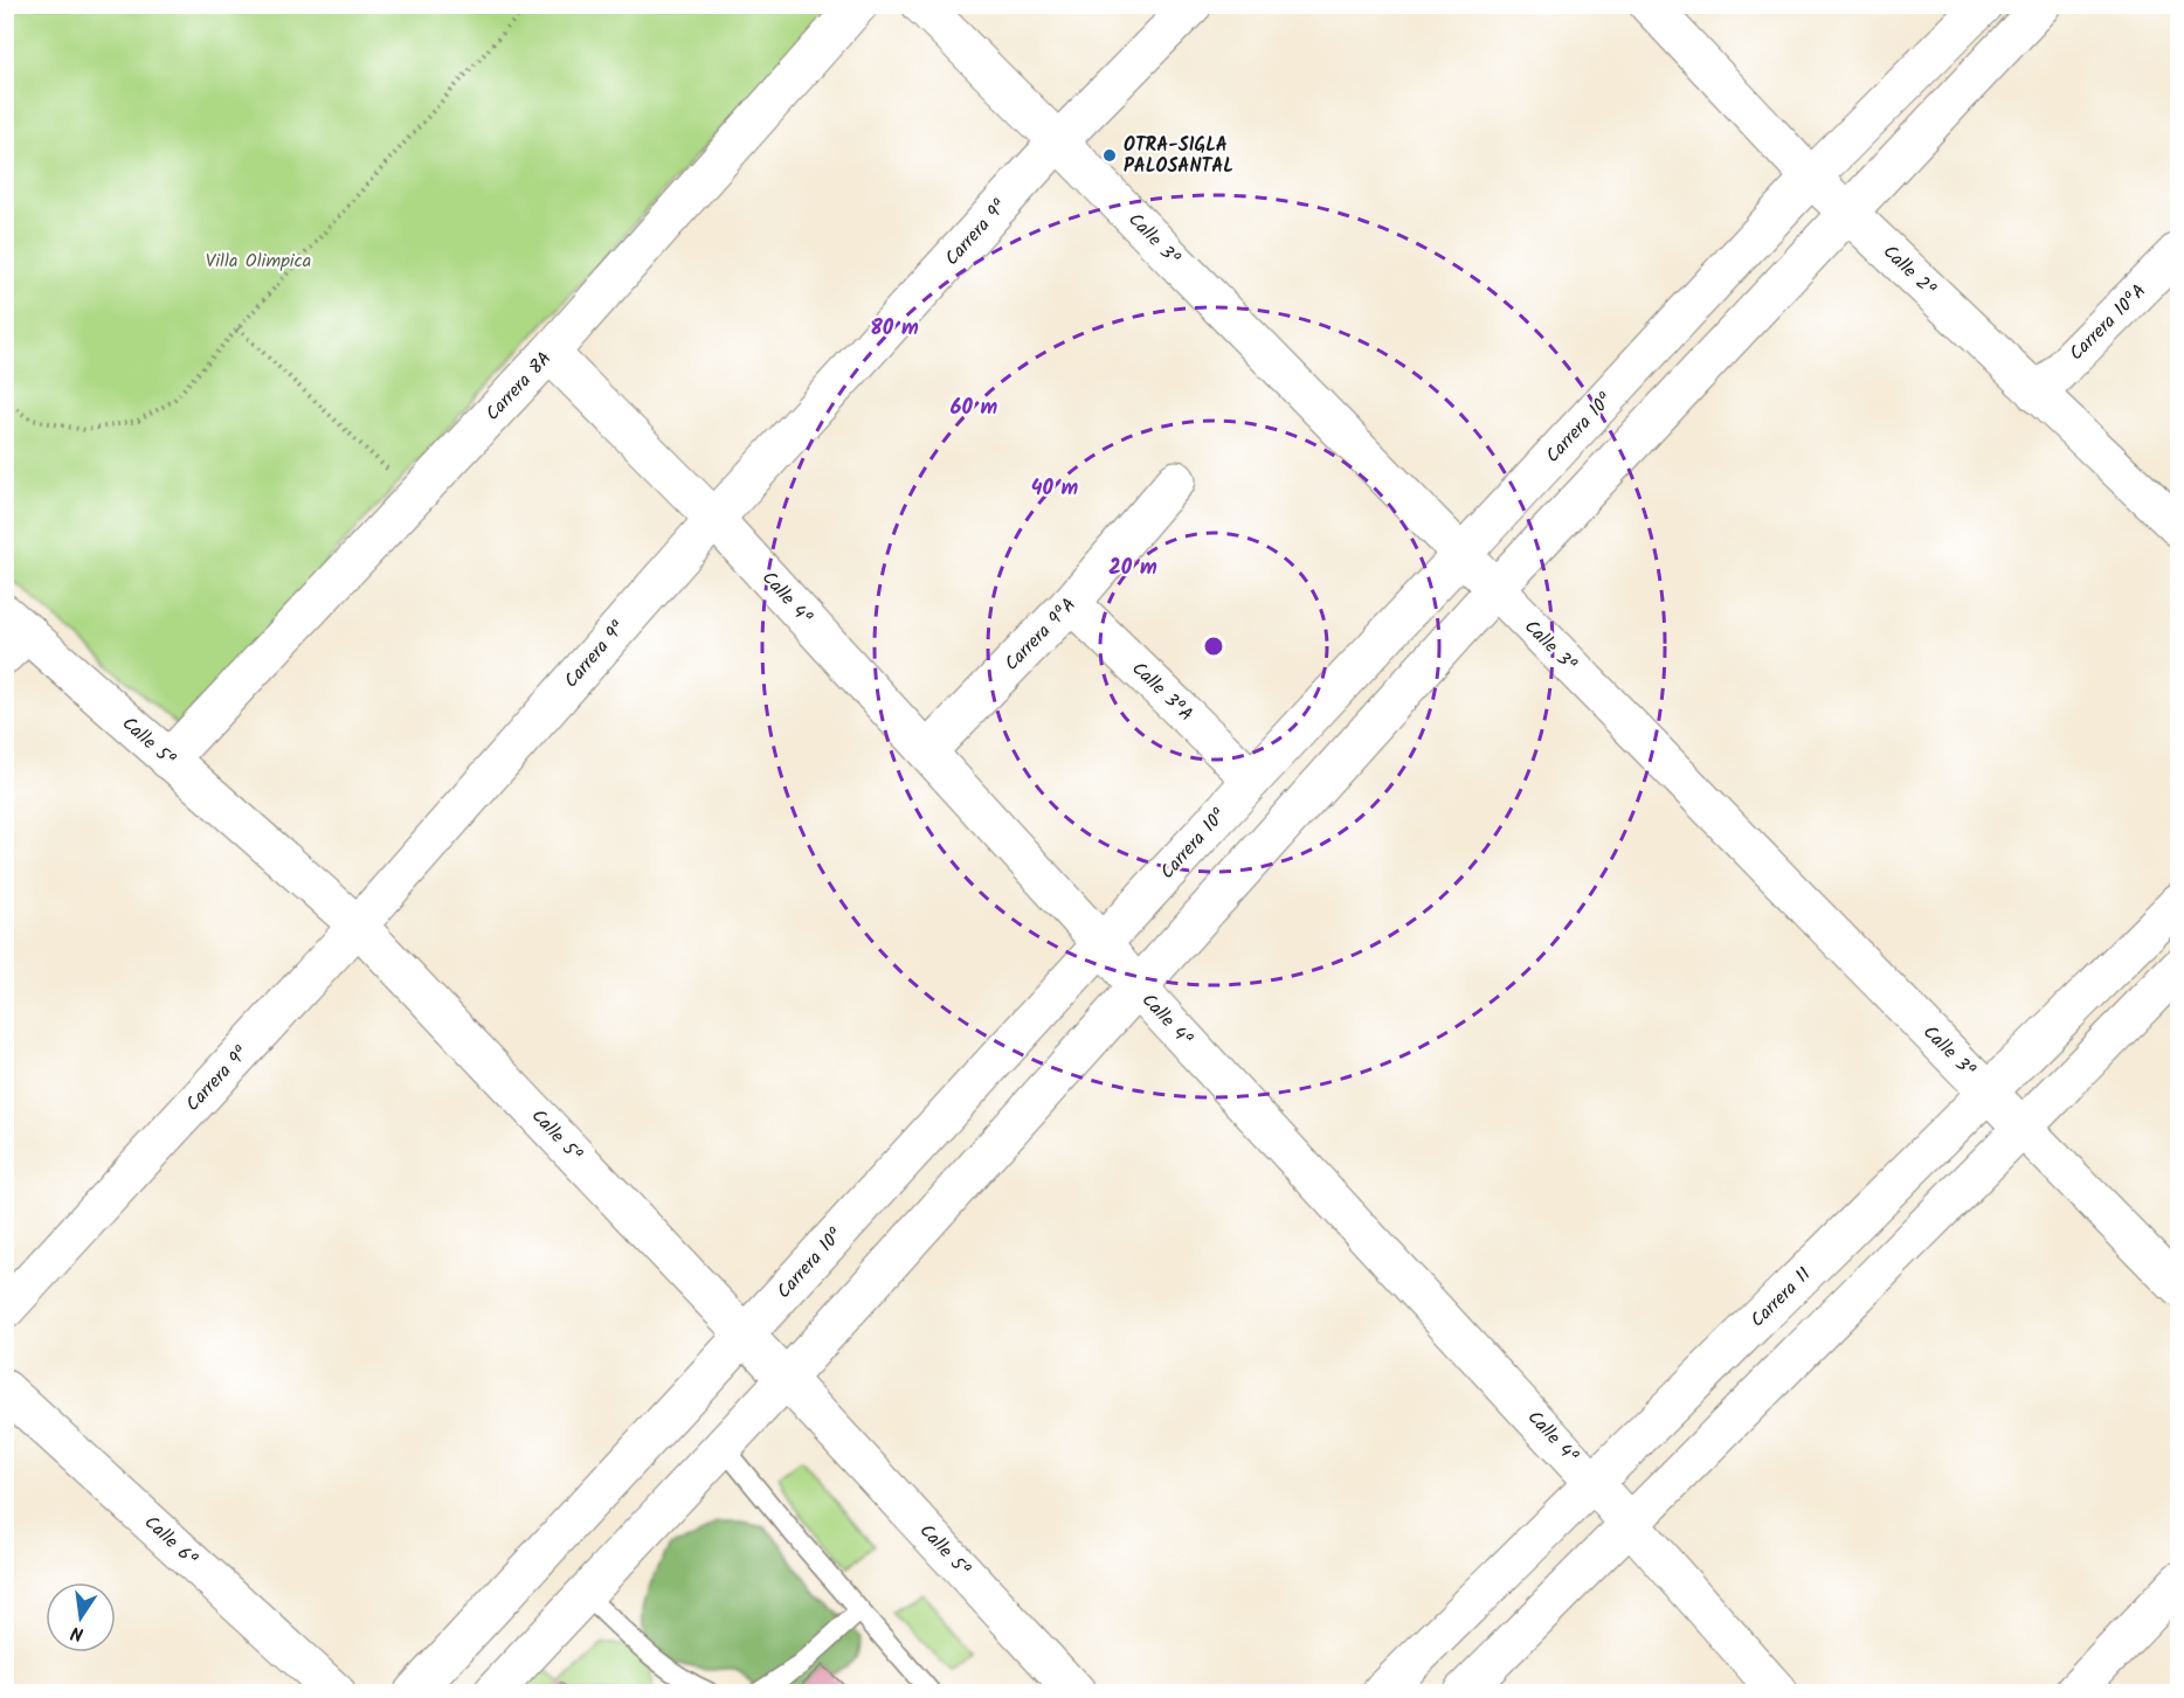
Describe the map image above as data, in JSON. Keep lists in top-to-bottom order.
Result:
{
  "streets": {
    "street": [
      "Carrera 9ª",
      "Calle 3ª",
      "Calle 2ª",
      "Carrera 10ªA",
      "Carrera 8A",
      "Carrera 10ª",
      "Calle 4ª",
      "Carrera 9ªA",
      "Calle 3ªA",
      "Calle 5ª",
      "Carrera 11",
      "Calle 6ª"
    ]
  },
  "crossings": [
    ["Carrera 9ª", "Calle 3ª"],
    ["Carrera 9ª", "Calle 4ª"],
    ["Carrera 9ª", "Calle 5ª"],
    ["Calle 3ª", "Carrera 10ª"],
    ["Calle 3ª", "Carrera 11"],
    ["Calle 2ª", "Carrera 10ªA"],
    ["Calle 2ª", "Carrera 10ª"],
    ["Carrera 8A", "Calle 4ª"],
    ["Carrera 8A", "Calle 5ª"],
    ["Carrera 10ª", "Calle 4ª"],
    ["Carrera 10ª", "Calle 3ªA"],
    ["Carrera 10ª", "Calle 5ª"],
    ["Calle 4ª", "Carrera 9ªA"],
    ["Calle 4ª", "Carrera 11"],
    ["Carrera 9ªA", "Calle 3ªA"]
  ],
  "parks": ["Villa Olimpica"],
  "places": ["OTRA-SIGLA PALOSANTAL"],
  "north": "bottom",
  "rings": [
    "80 m",
    "60 m",
    "40 m",
    "20 m"
  ]
}
